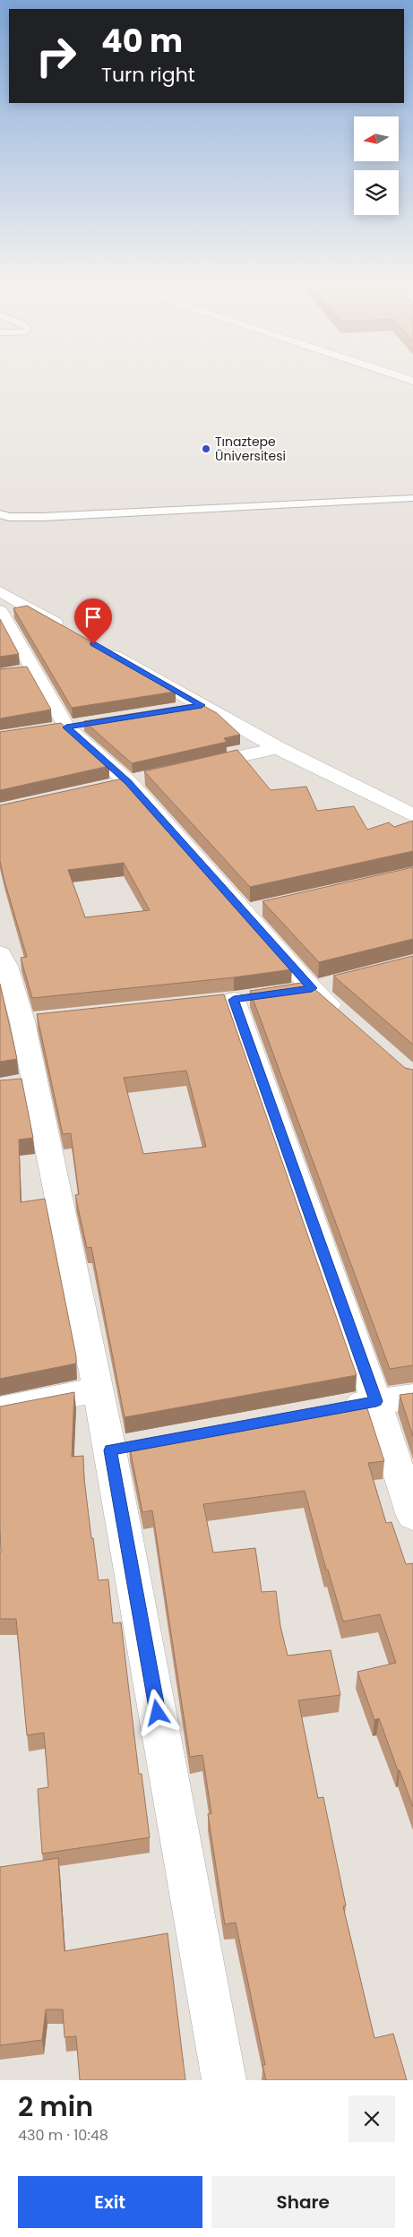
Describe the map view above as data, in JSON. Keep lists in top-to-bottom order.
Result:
{
  "places": ["Tınaztepe Üniversitesi"],
  "north": "left",
  "page": {
    "turn": ["40 m", "Turn right"],
    "heading": ["2 min", "430 m · 10:48"],
    "buttons": ["Exit", "Share"]
  }
}
